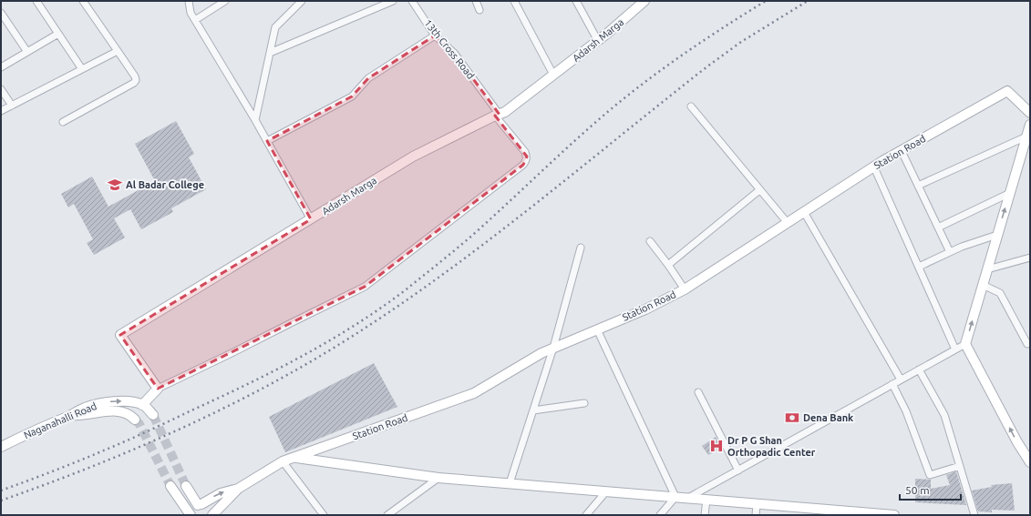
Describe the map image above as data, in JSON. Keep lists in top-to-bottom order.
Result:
{
  "streets": {
    "main road": ["Adarsh Marga", "Station Road", "Naganahalli Road"],
    "street": ["13th Cross Road"]
  },
  "crossings": [
    ["Adarsh Marga", "13th Cross Road"]
  ],
  "places": {
    "school or university": ["Al Badar College"],
    "bank": ["Dena Bank"],
    "hospital": ["Dr P G Shan Orthopadic Center"]
  },
  "scale_bar": "50 m"
}
